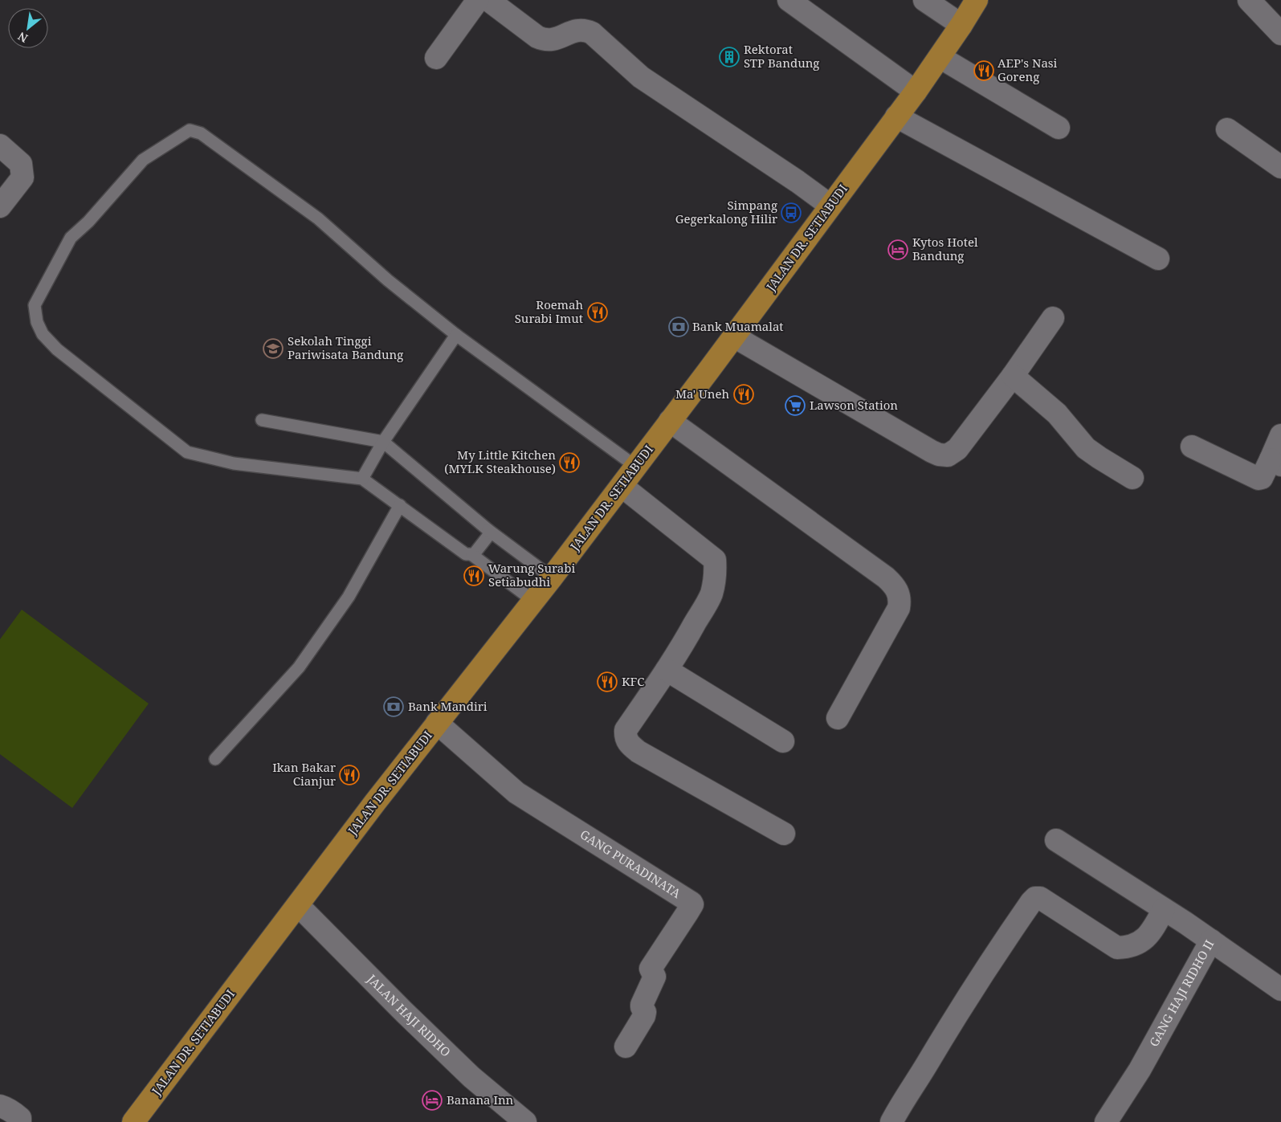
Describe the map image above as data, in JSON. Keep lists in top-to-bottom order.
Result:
{
  "streets": {
    "main road": ["JALAN DR. SETIABUDI"],
    "street": ["GANG PURADINATA", "GANG HAJI RIDHO II", "JALAN HAJI RIDHO"]
  },
  "crossings": [
    ["JALAN DR. SETIABUDI", "GANG PURADINATA"],
    ["JALAN DR. SETIABUDI", "JALAN HAJI RIDHO"]
  ],
  "places": {
    "building": ["Rektorat STP Bandung"],
    "restaurant": [
      "AEP's Nasi Goreng",
      "Roemah Surabi Imut",
      "Ma' Uneh",
      "My Little Kitchen (MYLK Steakhouse)",
      "Warung Surabi Setiabudhi",
      "KFC",
      "Ikan Bakar Cianjur"
    ],
    "bus stop": ["Simpang Gegerkalong Hilir"],
    "hotel": ["Kytos Hotel Bandung", "Banana Inn"],
    "bank": ["Bank Muamalat", "Bank Mandiri"],
    "school or university": ["Sekolah Tinggi Pariwisata Bandung"],
    "supermarket": ["Lawson Station"]
  },
  "north": "bottom left"
}
